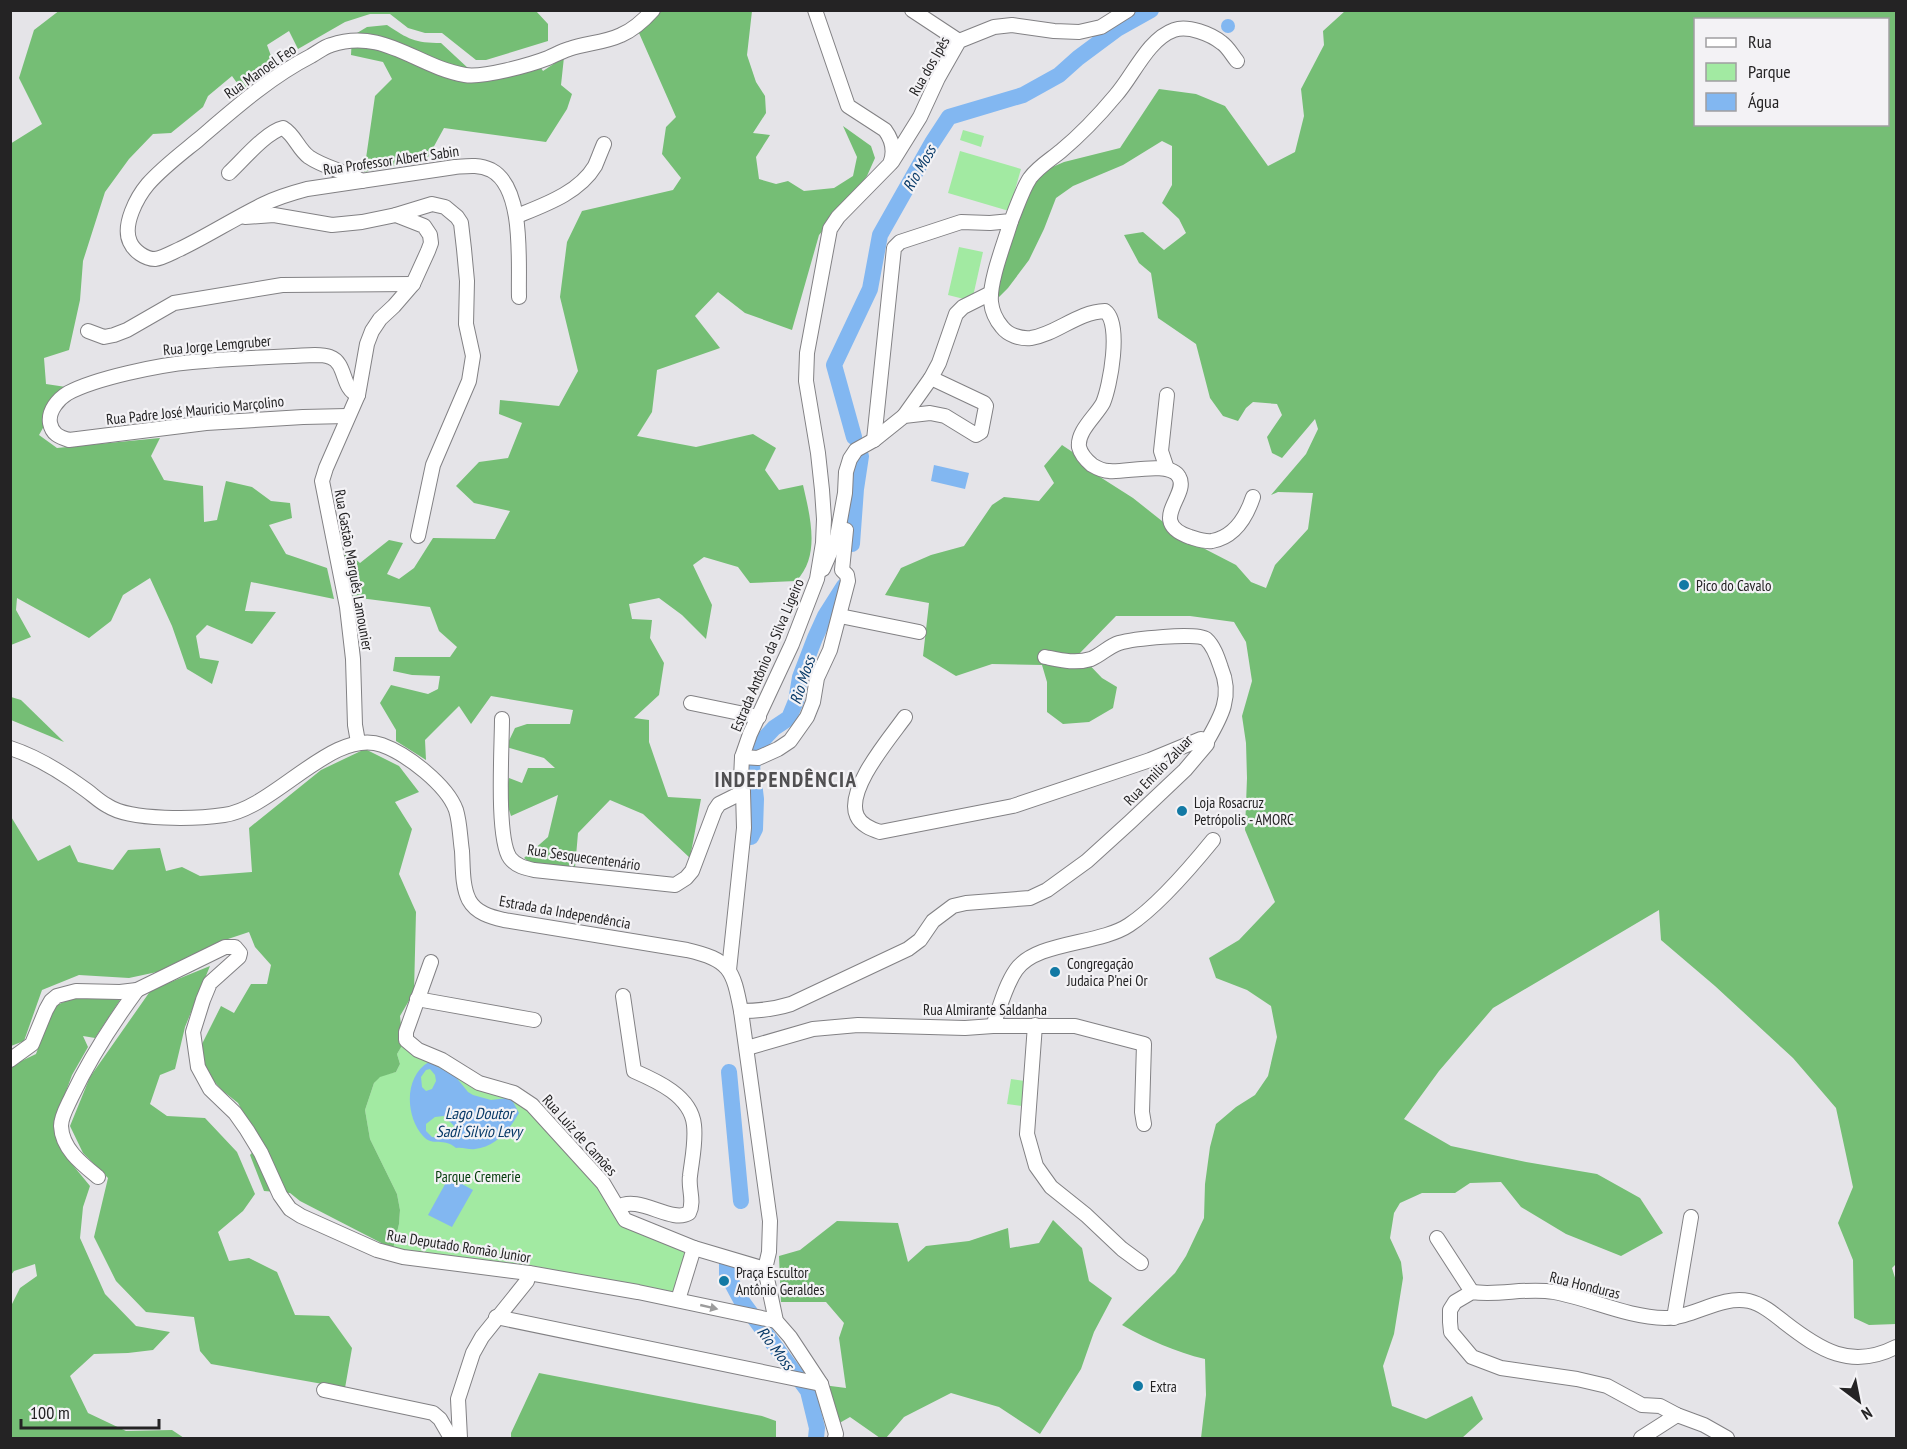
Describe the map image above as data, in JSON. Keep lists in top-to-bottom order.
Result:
{
  "streets": {
    "street": [
      "Rua dos Ipês",
      "Rua Manoel Feo",
      "Rua Professor Albert Sabin",
      "Rua Jorge Lemgruber",
      "Rua Padre José Mauricio Marçolino",
      "Rua Gastão Marguês Lamounier",
      "Estrada Antônio da Silva Ligeiro",
      "Rua Emilio Zaluar",
      "Rua Sesquecentenário",
      "Estrada da Independência",
      "Rua Almirante Saldanha",
      "Rua Luiz de Camões",
      "Rua Deputado Romão Junior",
      "Rua Honduras"
    ]
  },
  "crossings": [
    ["Rua dos Ipês", "Estrada Antônio da Silva Ligeiro"],
    ["Rua Manoel Feo", "Rua Professor Albert Sabin"],
    ["Rua Jorge Lemgruber", "Rua Padre José Mauricio Marçolino"],
    ["Rua Jorge Lemgruber", "Rua Gastão Marguês Lamounier"],
    ["Rua Padre José Mauricio Marçolino", "Rua Gastão Marguês Lamounier"],
    ["Rua Gastão Marguês Lamounier", "Estrada da Independência"],
    ["Estrada Antônio da Silva Ligeiro", "Rua Sesquecentenário"],
    ["Estrada Antônio da Silva Ligeiro", "Estrada da Independência"]
  ],
  "districts": ["INDEPENDÊNCIA"],
  "water": ["Rio Moss", "Lago Doutor Sadi Silvio Levy"],
  "parks": ["Parque Cremerie"],
  "places": [
    "Pico do Cavalo",
    "Loja Rosacruz Petrópolis - AMORC",
    "Congregação Judaica P'nei Or",
    "Praça Escultor Antônio Geraldes",
    "Extra"
  ],
  "legend": ["Rua", "Parque", "Água"],
  "scale_bar": "100 m",
  "north": "bottom right"
}
